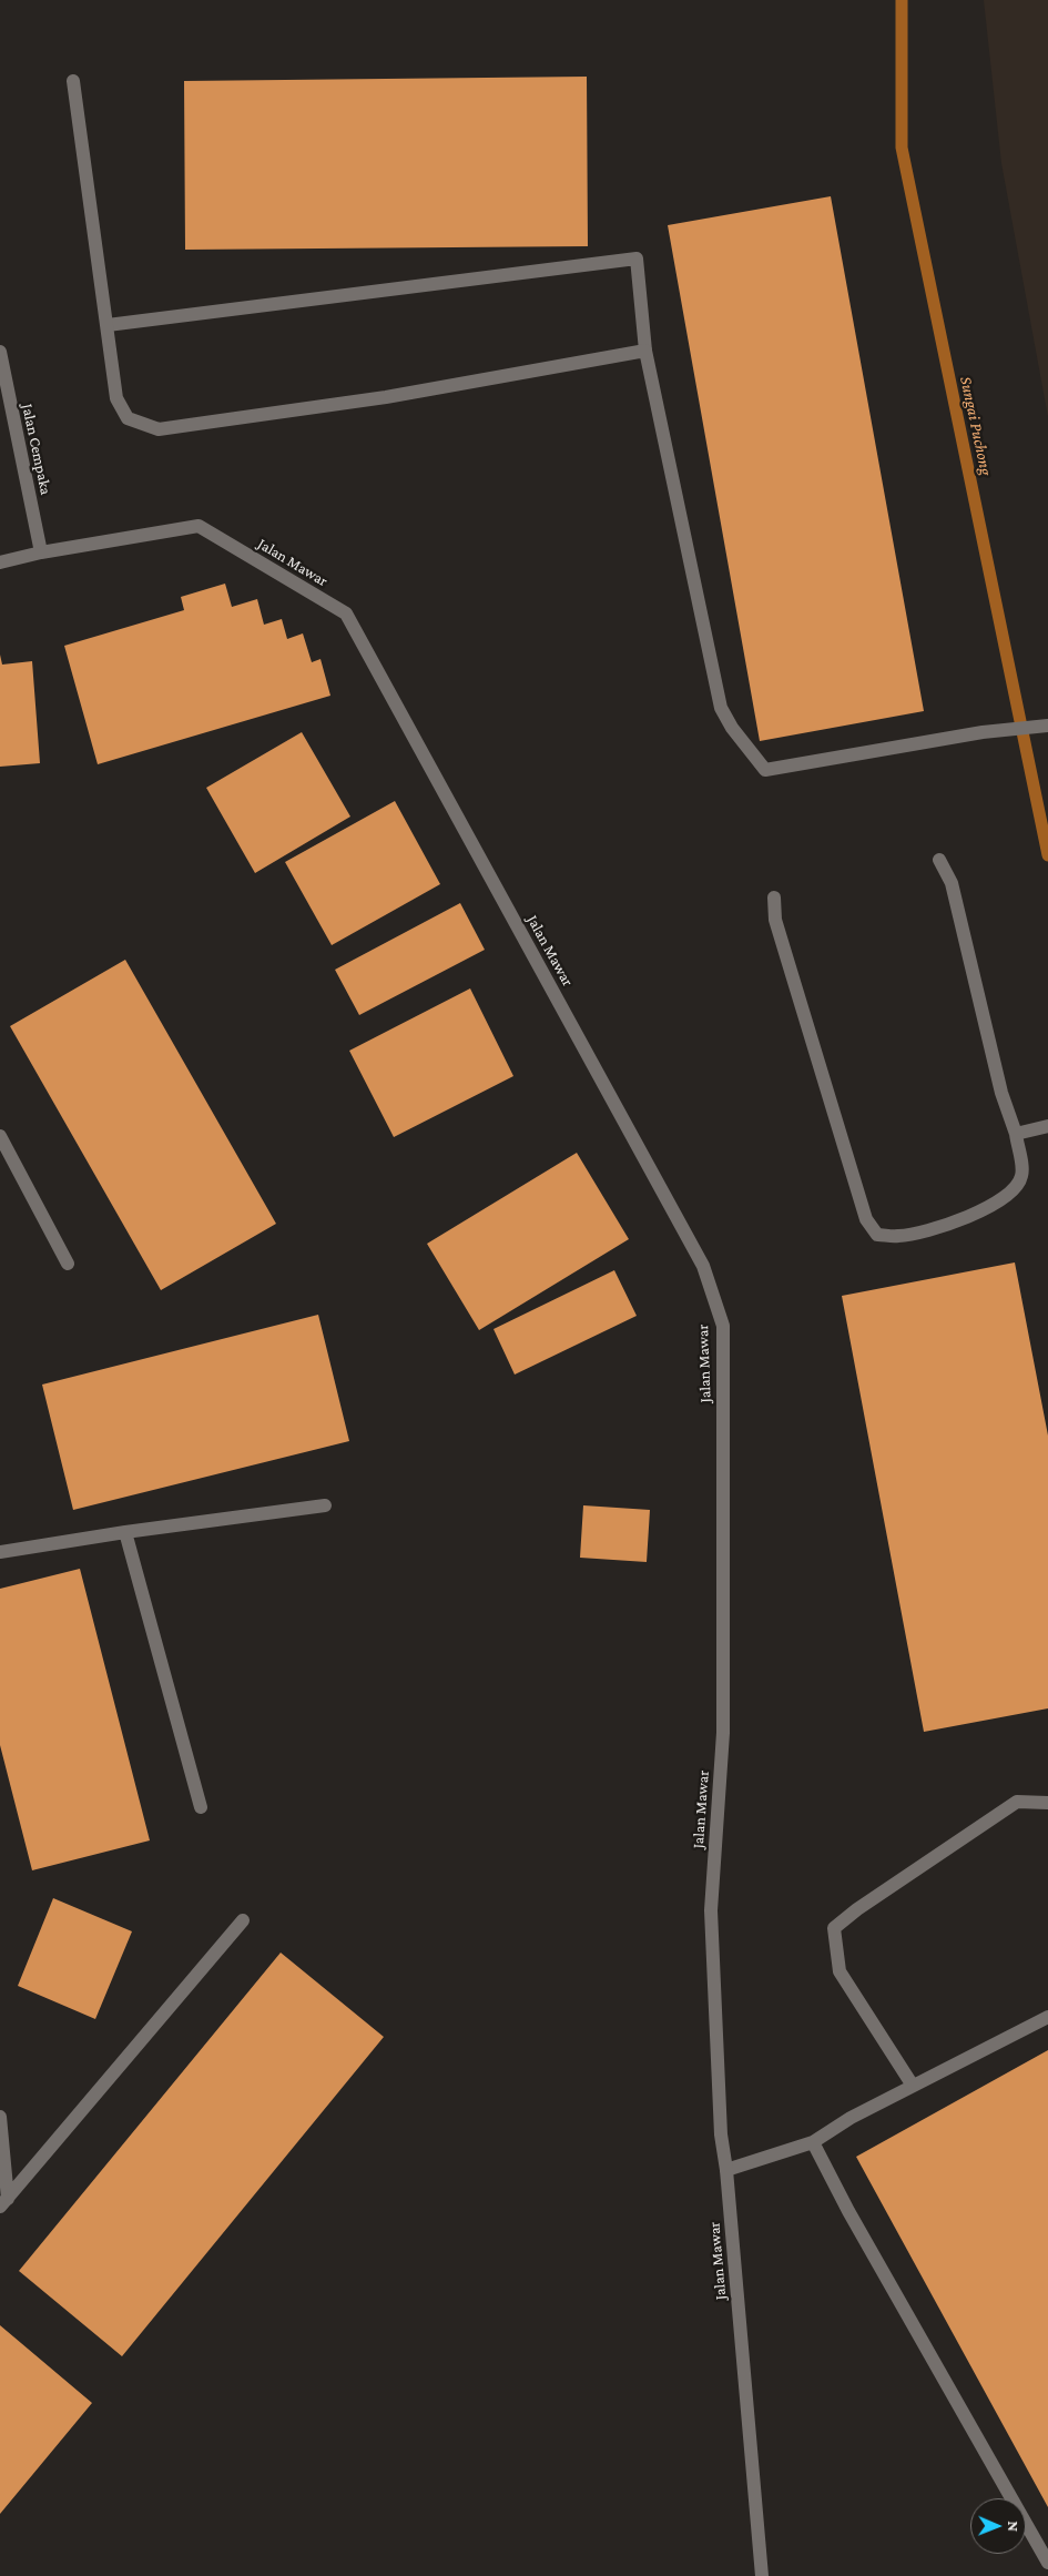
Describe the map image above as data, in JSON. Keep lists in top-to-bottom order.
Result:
{
  "streets": {
    "street": ["Jalan Cempaka", "Jalan Mawar"]
  },
  "crossings": [
    ["Jalan Cempaka", "Jalan Mawar"]
  ],
  "water": ["Sungai Puchong"],
  "north": "right"
}
